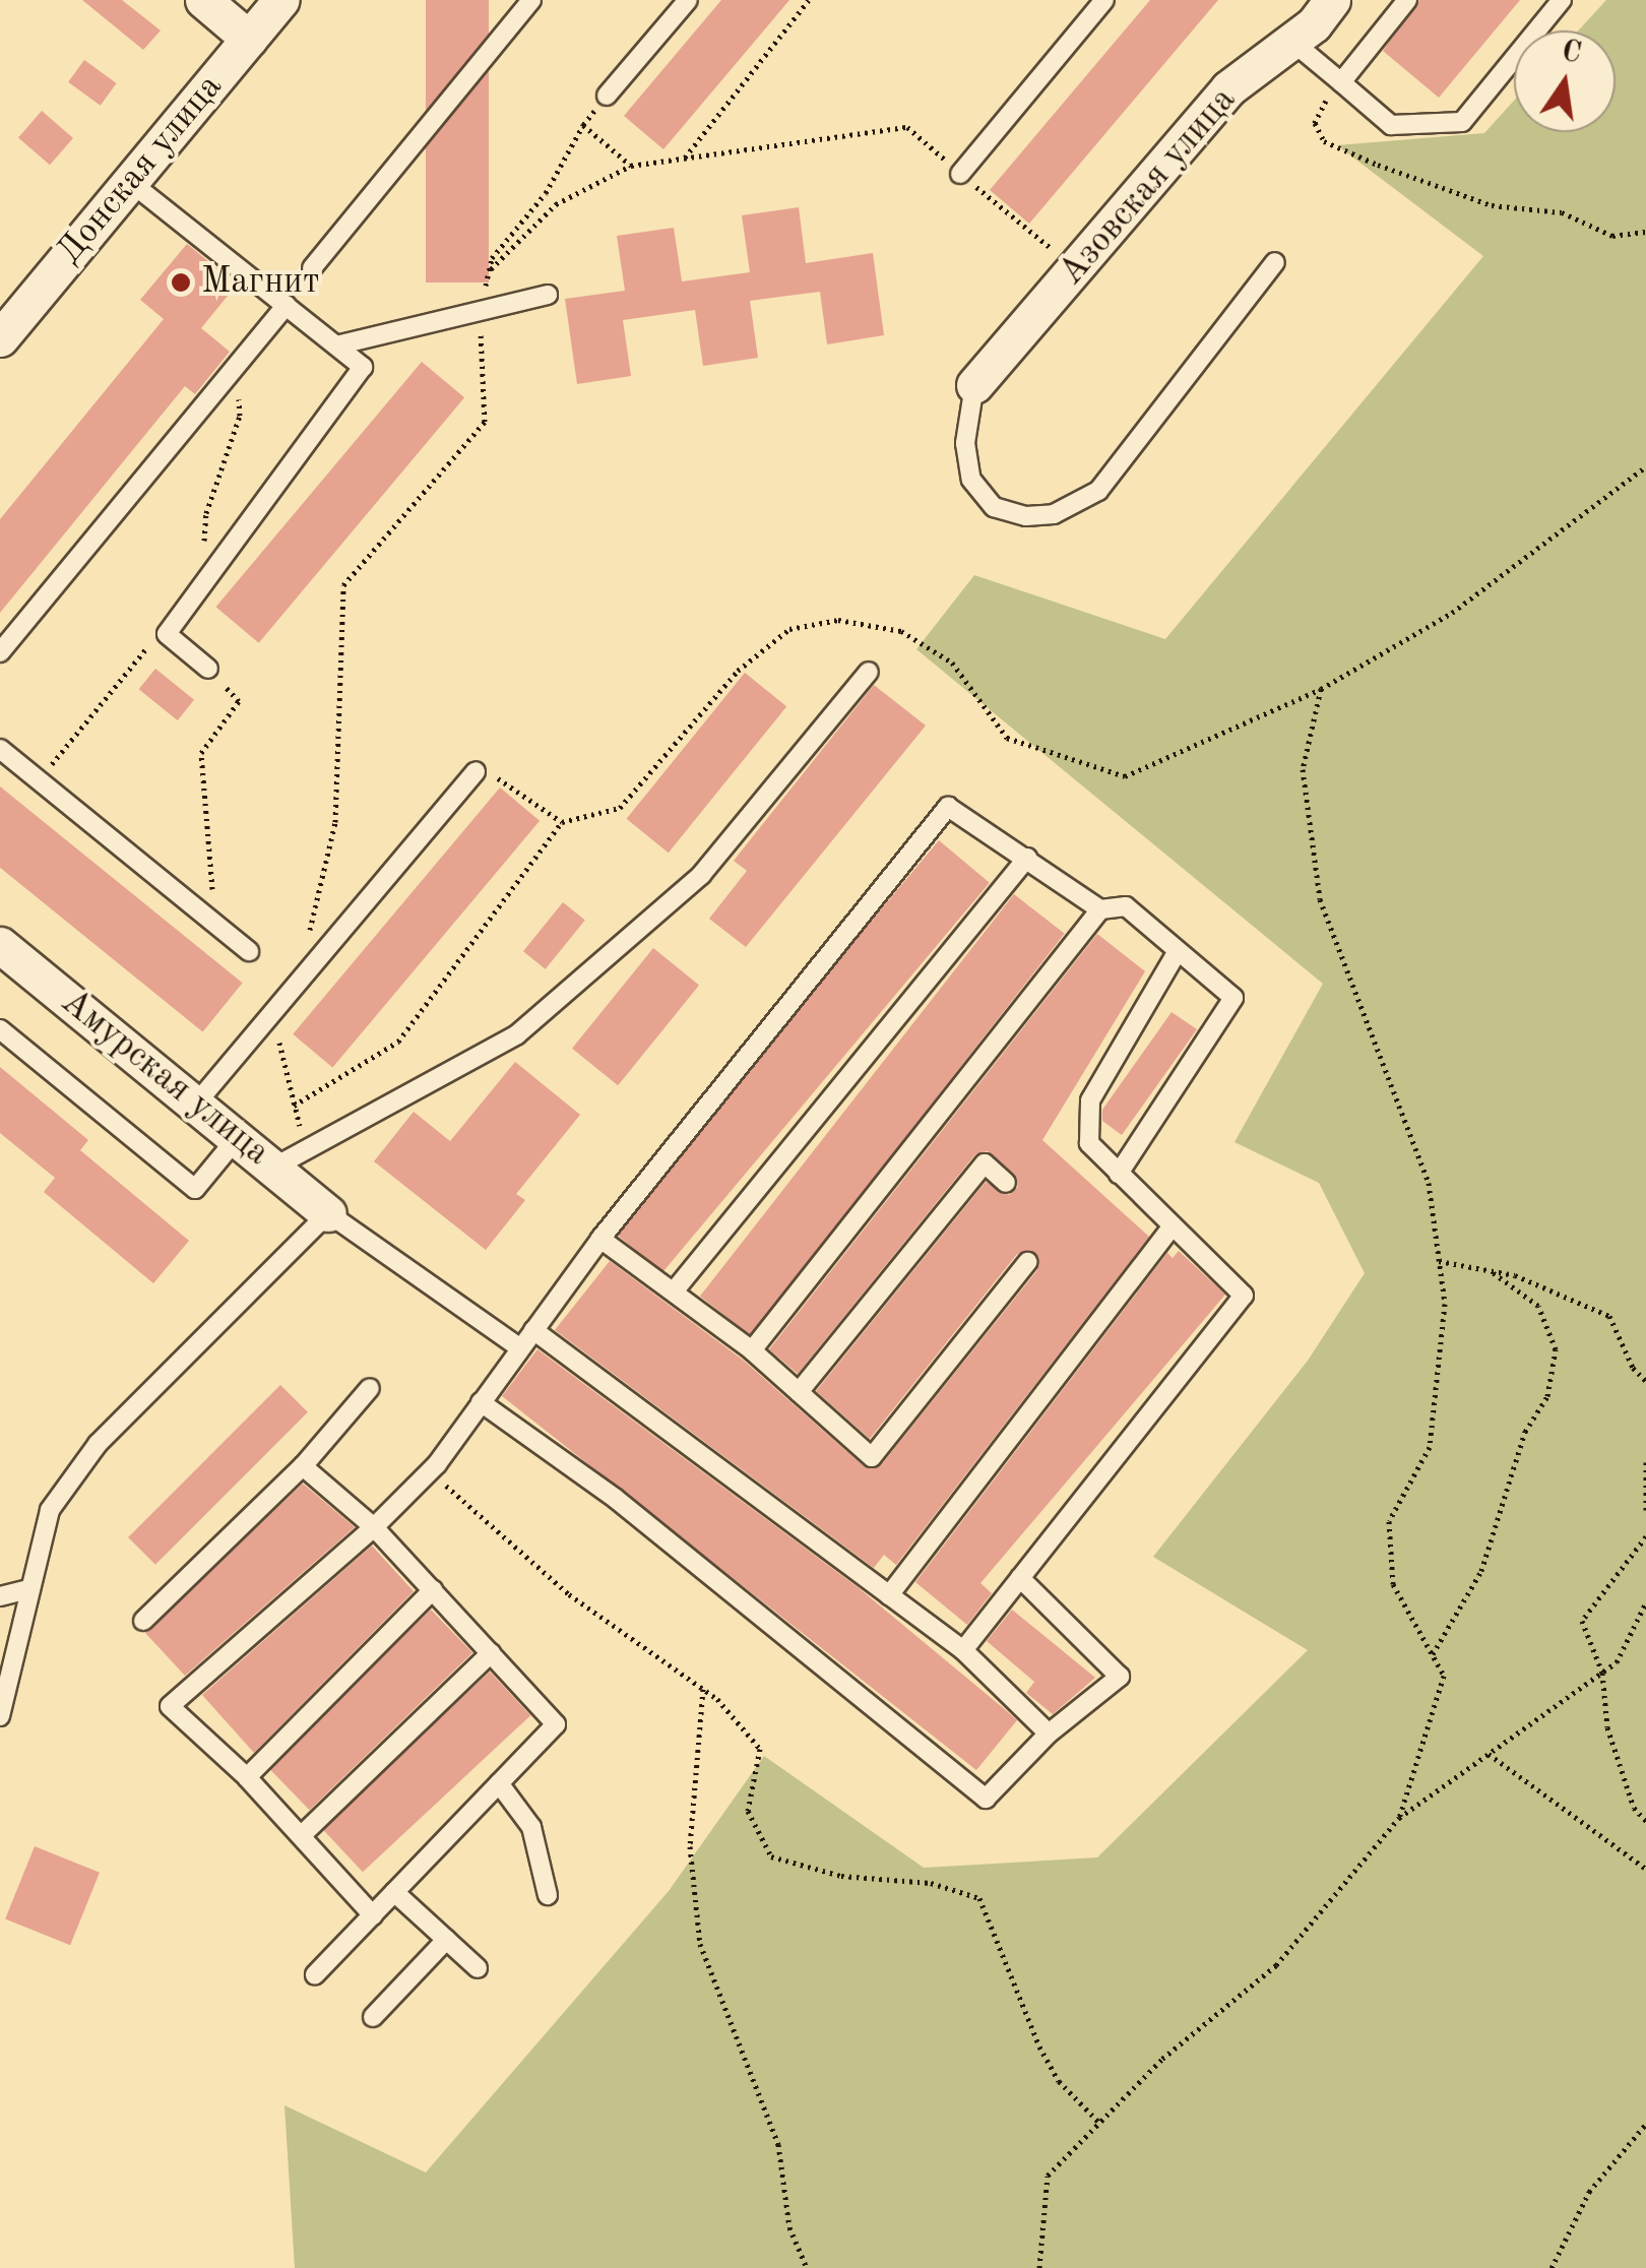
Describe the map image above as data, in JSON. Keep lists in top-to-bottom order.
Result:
{
  "streets": {
    "street": ["Донская улица", "Азовская улица", "Амурская улица"]
  },
  "places": ["Магнит"],
  "north": "top"
}
